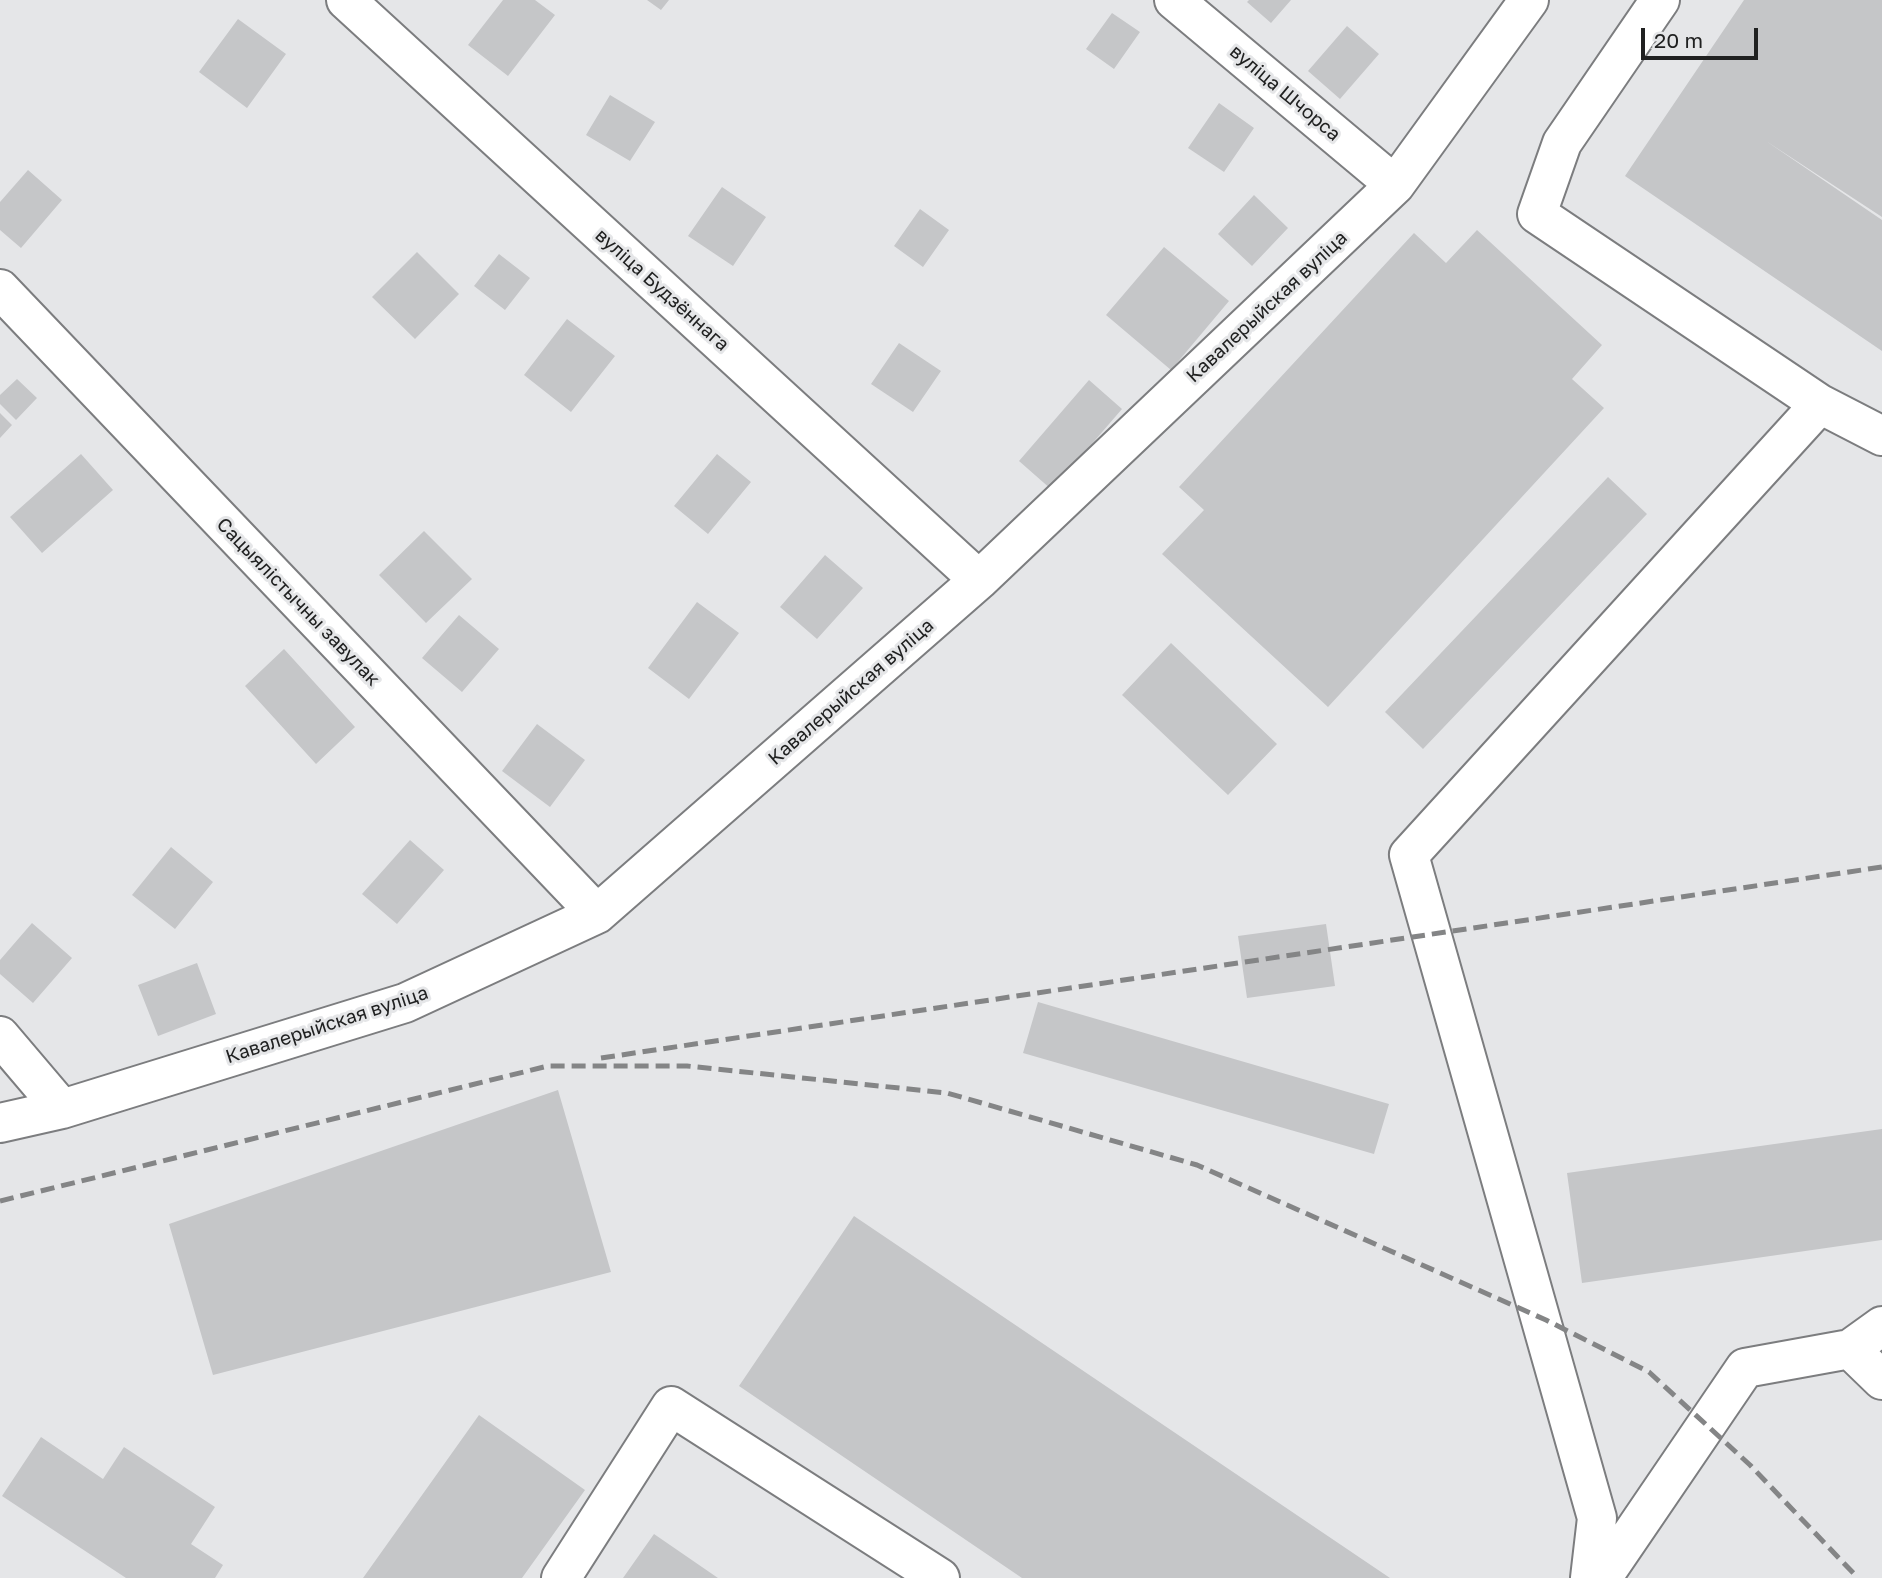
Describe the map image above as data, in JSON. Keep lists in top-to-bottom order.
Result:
{
  "streets": {
    "street": [
      "вуліца Шчорса",
      "вуліца Будзённага",
      "Кавалерыйская вуліца",
      "Сацыялістычны завулак"
    ]
  },
  "crossings": [
    ["вуліца Шчорса", "Кавалерыйская вуліца"],
    ["вуліца Будзённага", "Кавалерыйская вуліца"],
    ["Кавалерыйская вуліца", "Сацыялістычны завулак"]
  ],
  "scale_bar": "20 m"
}
